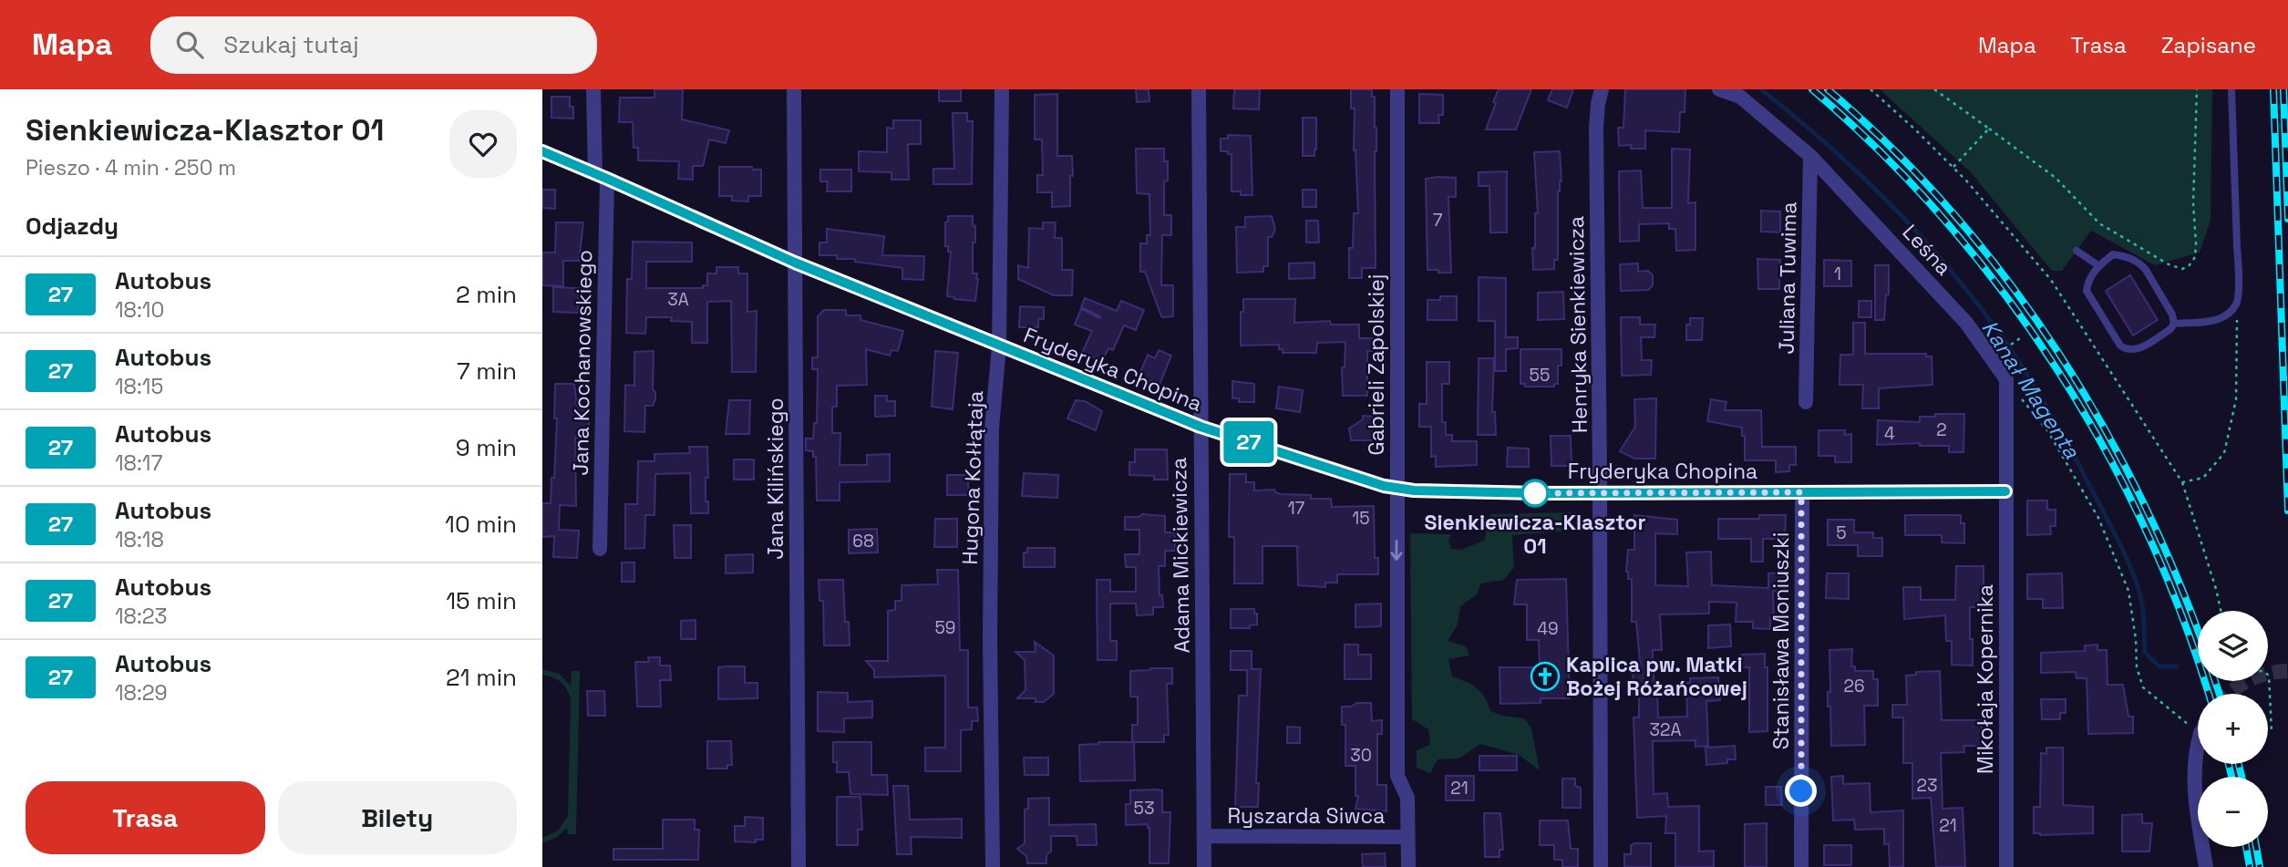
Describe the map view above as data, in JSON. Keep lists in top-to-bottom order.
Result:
{
  "streets": {
    "street": [
      "Leśna",
      "Juliana Tuwima",
      "Henryka Sienkiewicza",
      "Jana Kochanowskiego",
      "Gabrieli Zapolskiej",
      "Fryderyka Chopina",
      "Hugona Kołłątaja",
      "Jana Kilińskiego",
      "Adama Mickiewicza",
      "Stanisława Moniuszki",
      "Mikołaja Kopernika",
      "Ryszarda Siwca"
    ]
  },
  "crossings": [
    ["Leśna", "Juliana Tuwima"],
    ["Henryka Sienkiewicza", "Fryderyka Chopina"],
    ["Jana Kochanowskiego", "Fryderyka Chopina"],
    ["Gabrieli Zapolskiej", "Fryderyka Chopina"],
    ["Gabrieli Zapolskiej", "Ryszarda Siwca"],
    ["Fryderyka Chopina", "Hugona Kołłątaja"],
    ["Fryderyka Chopina", "Jana Kilińskiego"],
    ["Fryderyka Chopina", "Adama Mickiewicza"],
    ["Fryderyka Chopina", "Stanisława Moniuszki"],
    ["Fryderyka Chopina", "Mikołaja Kopernika"],
    ["Adama Mickiewicza", "Ryszarda Siwca"]
  ],
  "one_way": ["Gabrieli Zapolskiej"],
  "water": ["Kanał Magenta"],
  "places": {
    "other": ["Sienkiewicza-Klasztor 01"],
    "church": ["Kaplica pw. Matki Bożej Różańcowej"]
  },
  "lines": ["bus line 27"],
  "house_numbers": [
    "7",
    "1",
    "3A",
    "55",
    "2",
    "4",
    "17",
    "15",
    "5",
    "68",
    "59",
    "49",
    "26",
    "32A",
    "30",
    "23",
    "21",
    "53",
    "21"
  ],
  "page": {
    "header": "Mapa",
    "search": "Szukaj tutaj",
    "nav": ["Mapa", "Trasa", "Zapisane"],
    "heading": [
      ["Sienkiewicza-Klasztor 01", "Pieszo · 4 min · 250 m"],
      "Odjazdy"
    ],
    "on_map": "27",
    "list": [
      {
        "mark": "27",
        "name": "Autobus",
        "note": "18:10",
        "value": "2 min"
      },
      {
        "mark": "27",
        "name": "Autobus",
        "note": "18:15",
        "value": "7 min"
      },
      {
        "mark": "27",
        "name": "Autobus",
        "note": "18:17",
        "value": "9 min"
      },
      {
        "mark": "27",
        "name": "Autobus",
        "note": "18:18",
        "value": "10 min"
      },
      {
        "mark": "27",
        "name": "Autobus",
        "note": "18:23",
        "value": "15 min"
      },
      {
        "mark": "27",
        "name": "Autobus",
        "note": "18:29",
        "value": "21 min"
      }
    ],
    "map_buttons": ["+", "−"],
    "buttons": ["Trasa", "Bilety"]
  }
}
